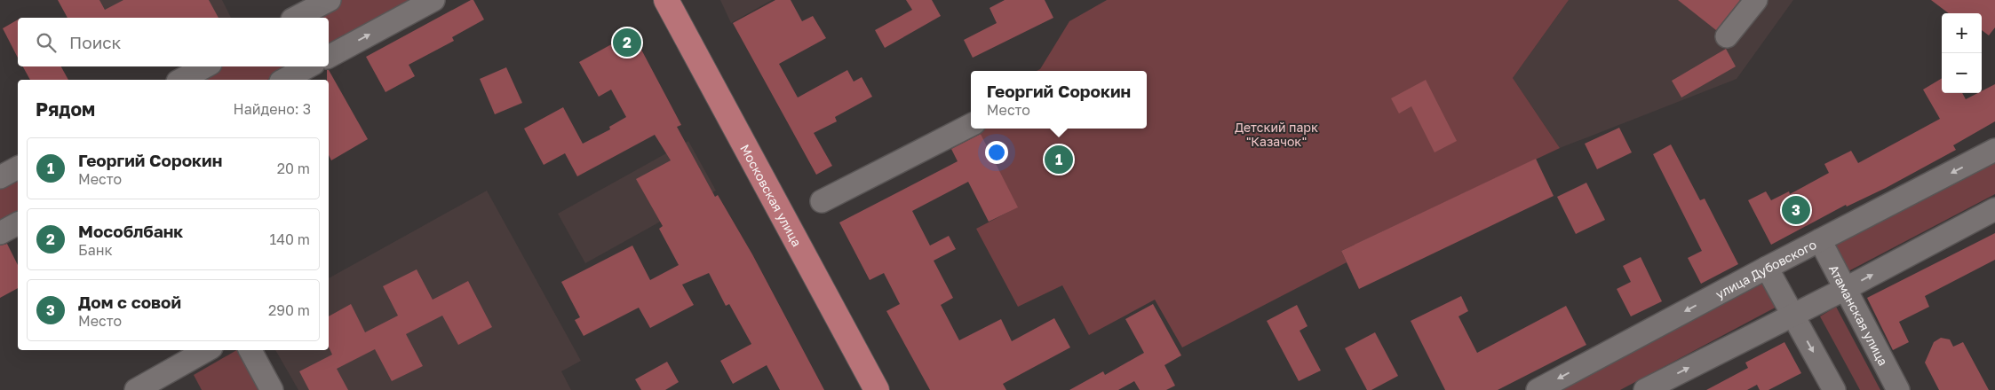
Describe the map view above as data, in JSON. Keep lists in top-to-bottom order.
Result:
{
  "streets": {
    "main road": ["Московская улица"],
    "street": ["улица Дубовского", "Атаманская улица"]
  },
  "crossings": [
    ["улица Дубовского", "Атаманская улица"]
  ],
  "parks": ["Детский парк \"Казачок\""],
  "page": {
    "map_buttons": ["+", "−"],
    "search": "Поиск",
    "pins": ["2", "1", "3"],
    "popup": ["Георгий Сорокин", "Место"],
    "heading": ["Рядом", "Найдено: 3"],
    "list": [
      {
        "mark": "1",
        "name": "Георгий Сорокин",
        "note": "Место",
        "value": "20 m"
      },
      {
        "mark": "2",
        "name": "Мособлбанк",
        "note": "Банк",
        "value": "140 m"
      },
      {
        "mark": "3",
        "name": "Дом с совой",
        "note": "Место",
        "value": "290 m"
      }
    ]
  }
}
